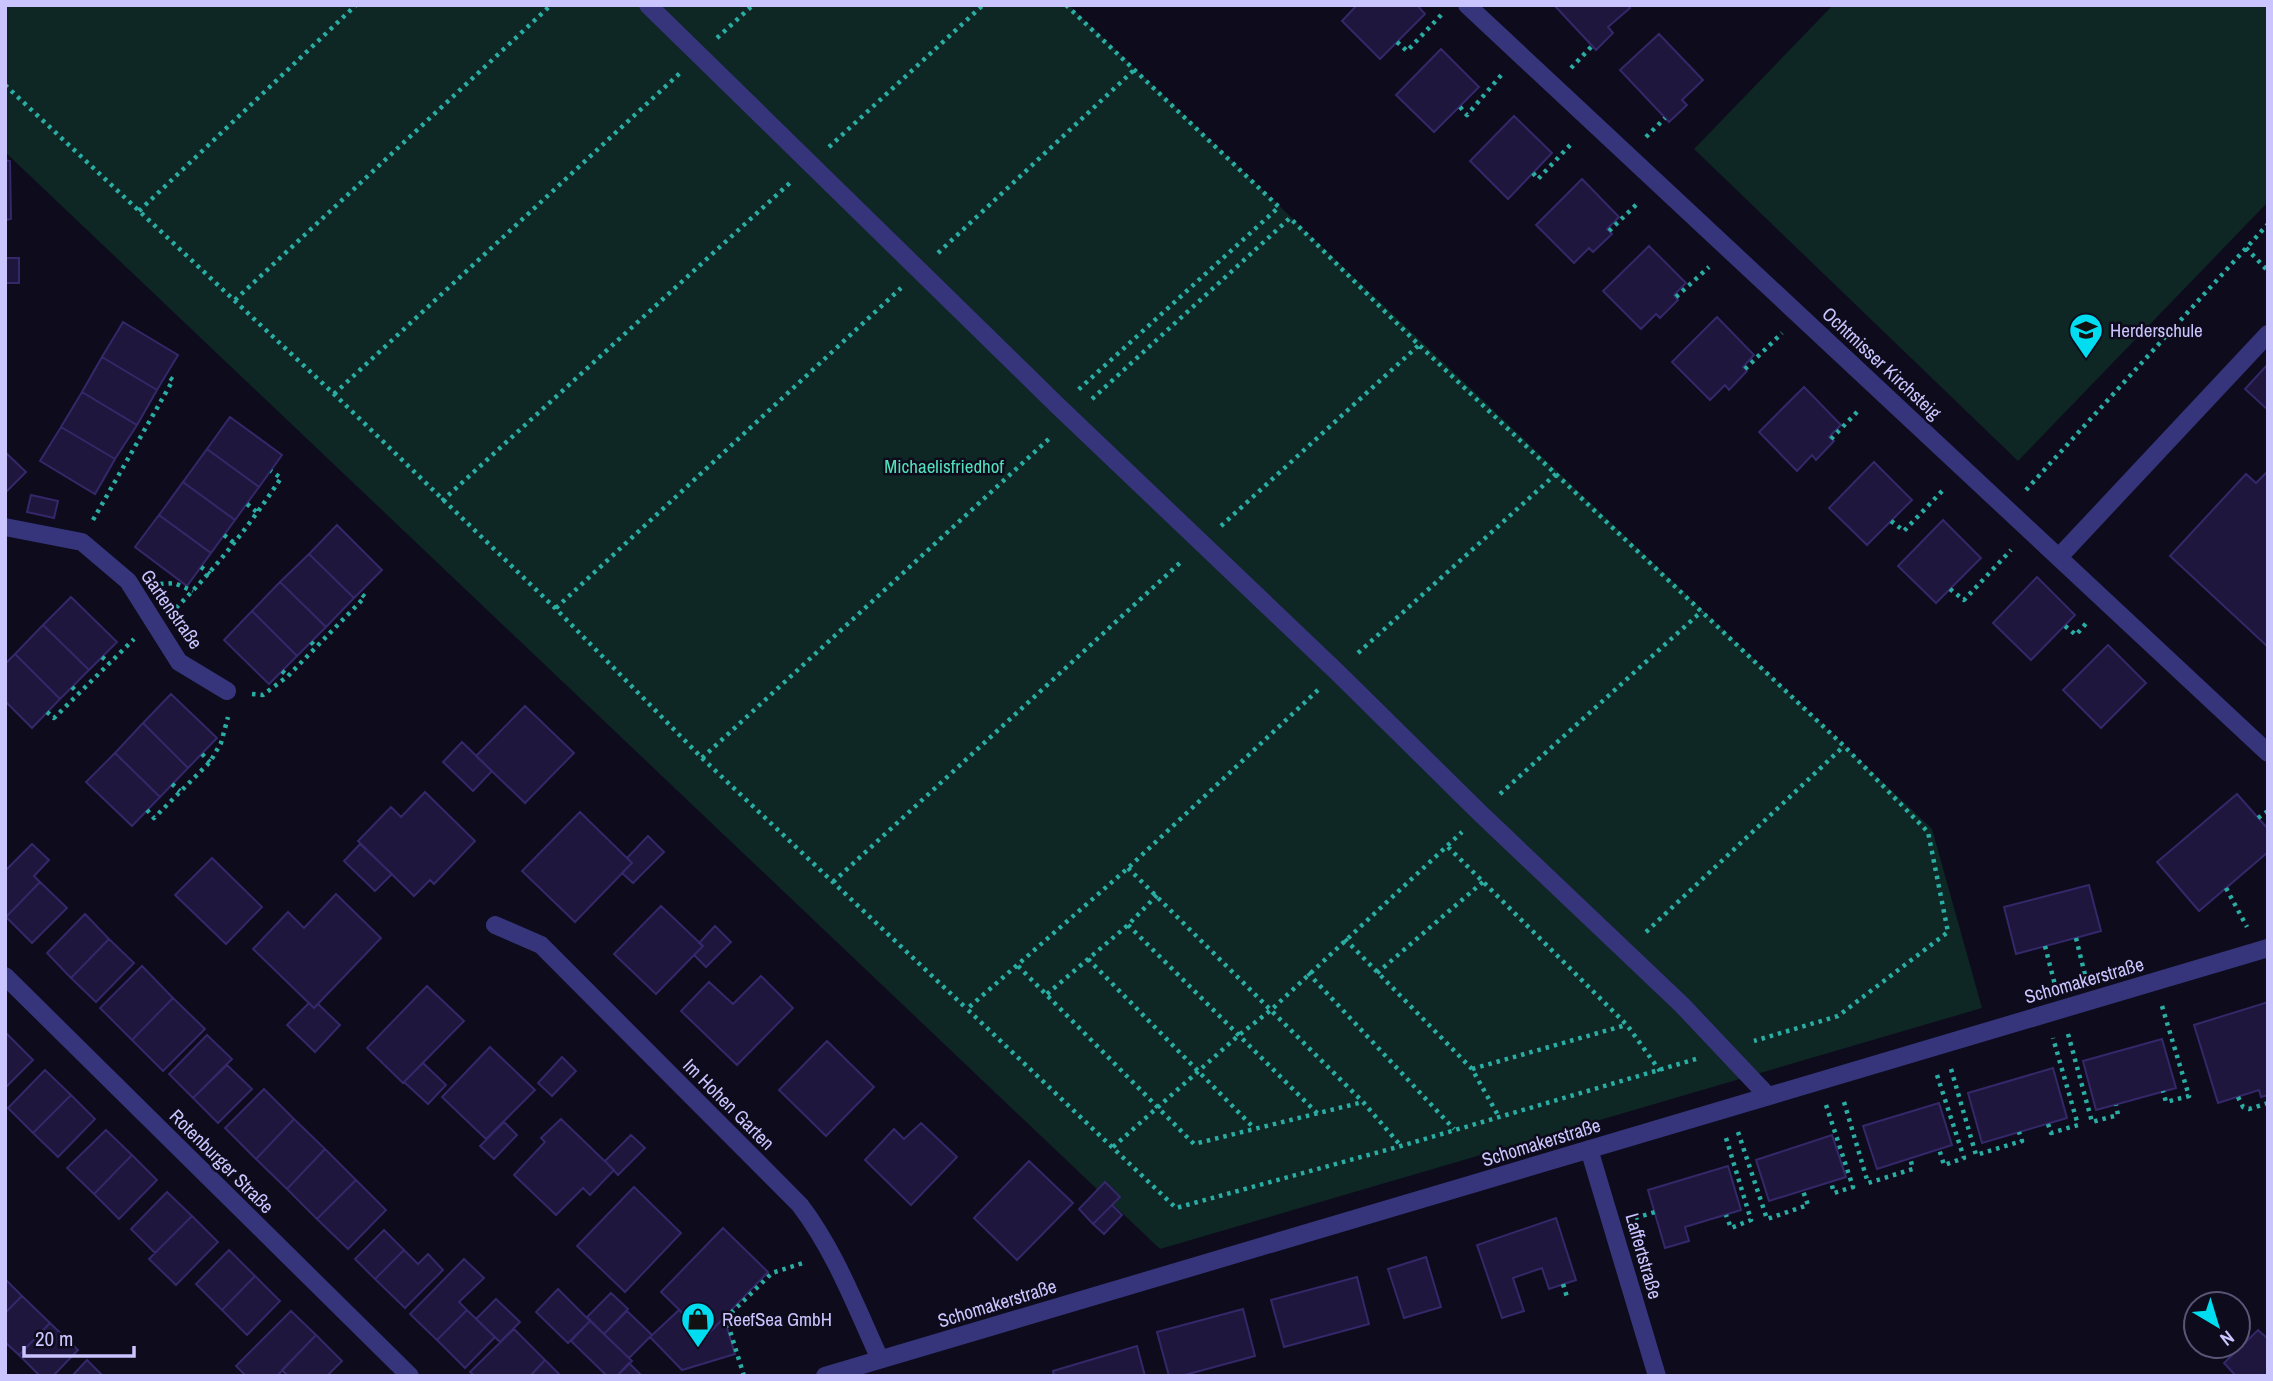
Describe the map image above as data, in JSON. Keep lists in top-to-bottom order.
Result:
{
  "streets": {
    "street": [
      "Ochtmisser Kirchsteig",
      "Gartenstraße",
      "Schomakerstraße",
      "Im Hohen Garten",
      "Rotenburger Straße",
      "Laffertstraße"
    ]
  },
  "crossings": [
    ["Schomakerstraße", "Im Hohen Garten"],
    ["Schomakerstraße", "Laffertstraße"]
  ],
  "parks": ["Michaelisfriedhof"],
  "places": {
    "school or university": ["Herderschule"],
    "shop": ["ReefSea GmbH"]
  },
  "scale_bar": "20 m",
  "north": "bottom right"
}
